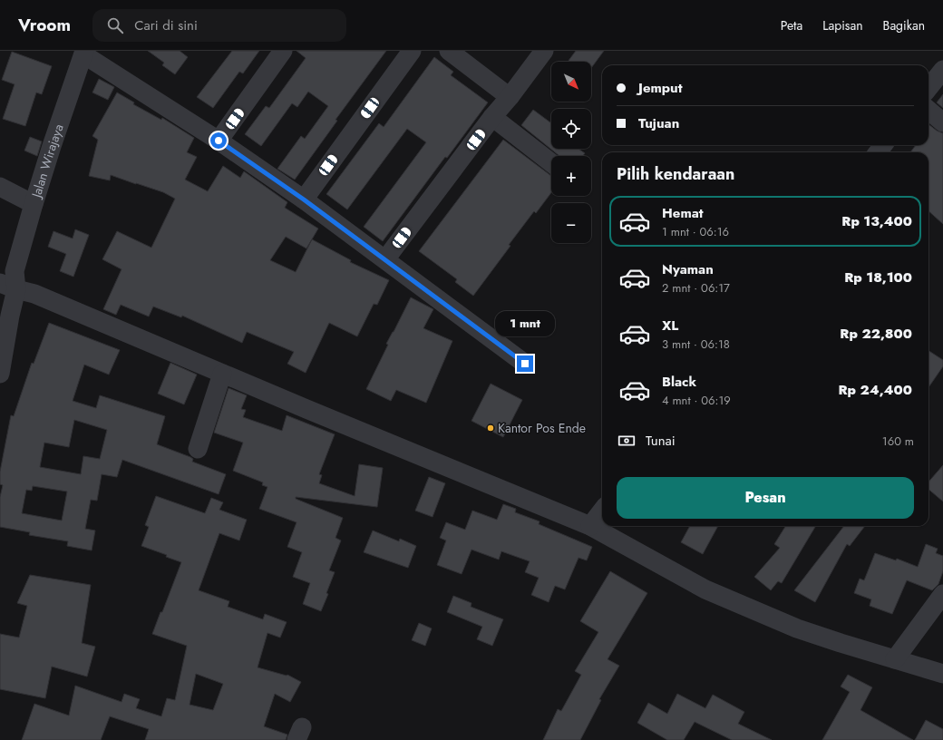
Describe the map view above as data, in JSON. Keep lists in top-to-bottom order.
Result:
{
  "streets": {
    "street": ["Jalan Wirajaya"]
  },
  "places": ["Kantor Pos Ende"],
  "north": "bottom right",
  "page": {
    "header": "Vroom",
    "search": "Cari di sini",
    "nav": ["Peta", "Lapisan", "Bagikan"],
    "map_buttons": ["+", "−"],
    "banner": ["Jemput", "Tujuan"],
    "heading": "Pilih kendaraan",
    "list": [
      {
        "name": "Hemat",
        "note": "1 mnt · 06:16",
        "value": "Rp 13,400"
      },
      {
        "name": "Nyaman",
        "note": "2 mnt · 06:17",
        "value": "Rp 18,100"
      },
      {
        "name": "XL",
        "note": "3 mnt · 06:18",
        "value": "Rp 22,800"
      },
      {
        "name": "Black",
        "note": "4 mnt · 06:19",
        "value": "Rp 24,400"
      }
    ],
    "bubble": "1 mnt",
    "pay": ["Tunai", "160 m"],
    "buttons": "Pesan"
  }
}
